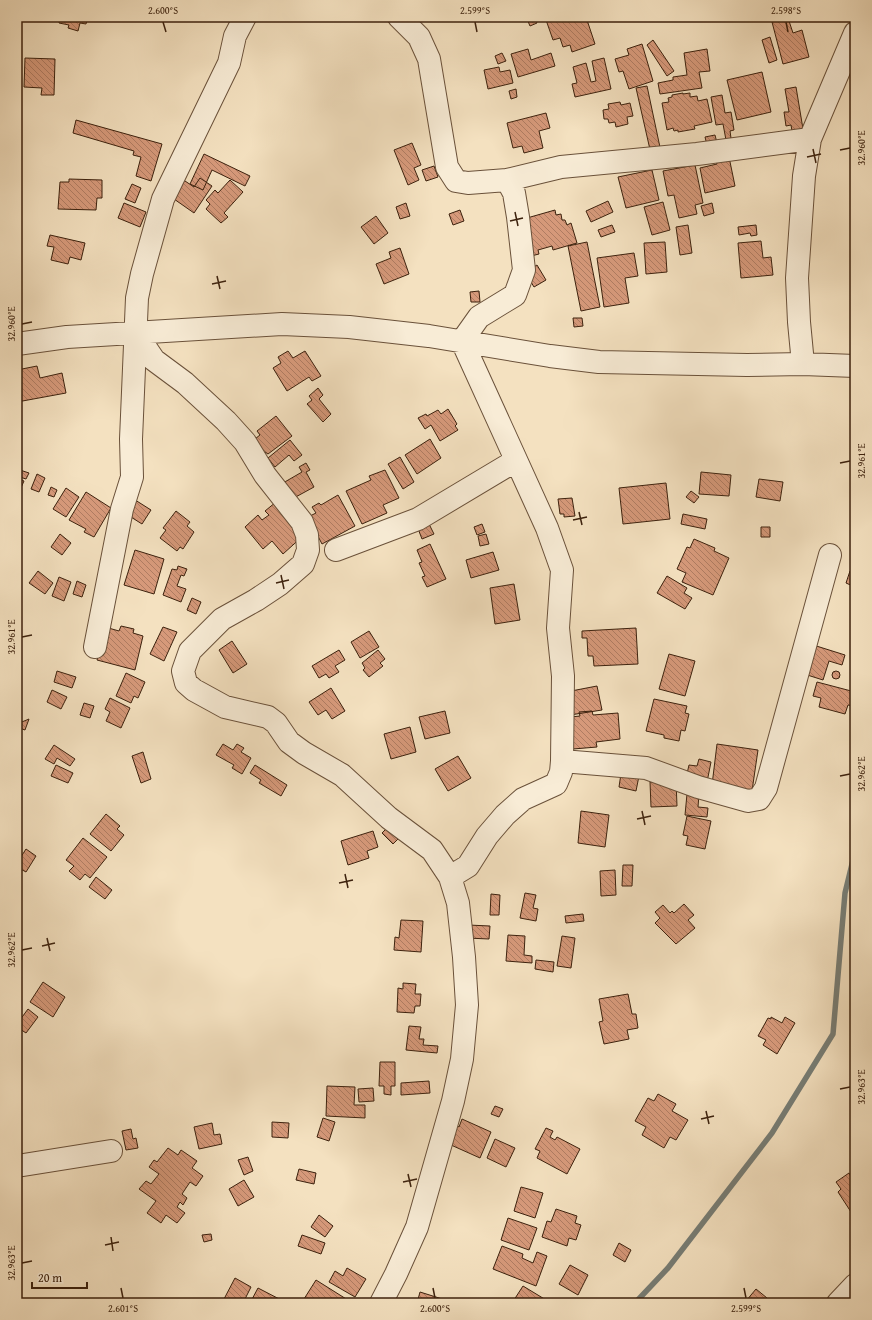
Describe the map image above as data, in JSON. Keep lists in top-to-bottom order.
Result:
{
  "scale_bar": "20 m",
  "coordinates": [
    "2.600°S",
    "2.599°S",
    "2.598°S",
    "32.960°E",
    "32.961°E",
    "32.962°E",
    "32.963°E",
    "2.601°S"
  ]
}
